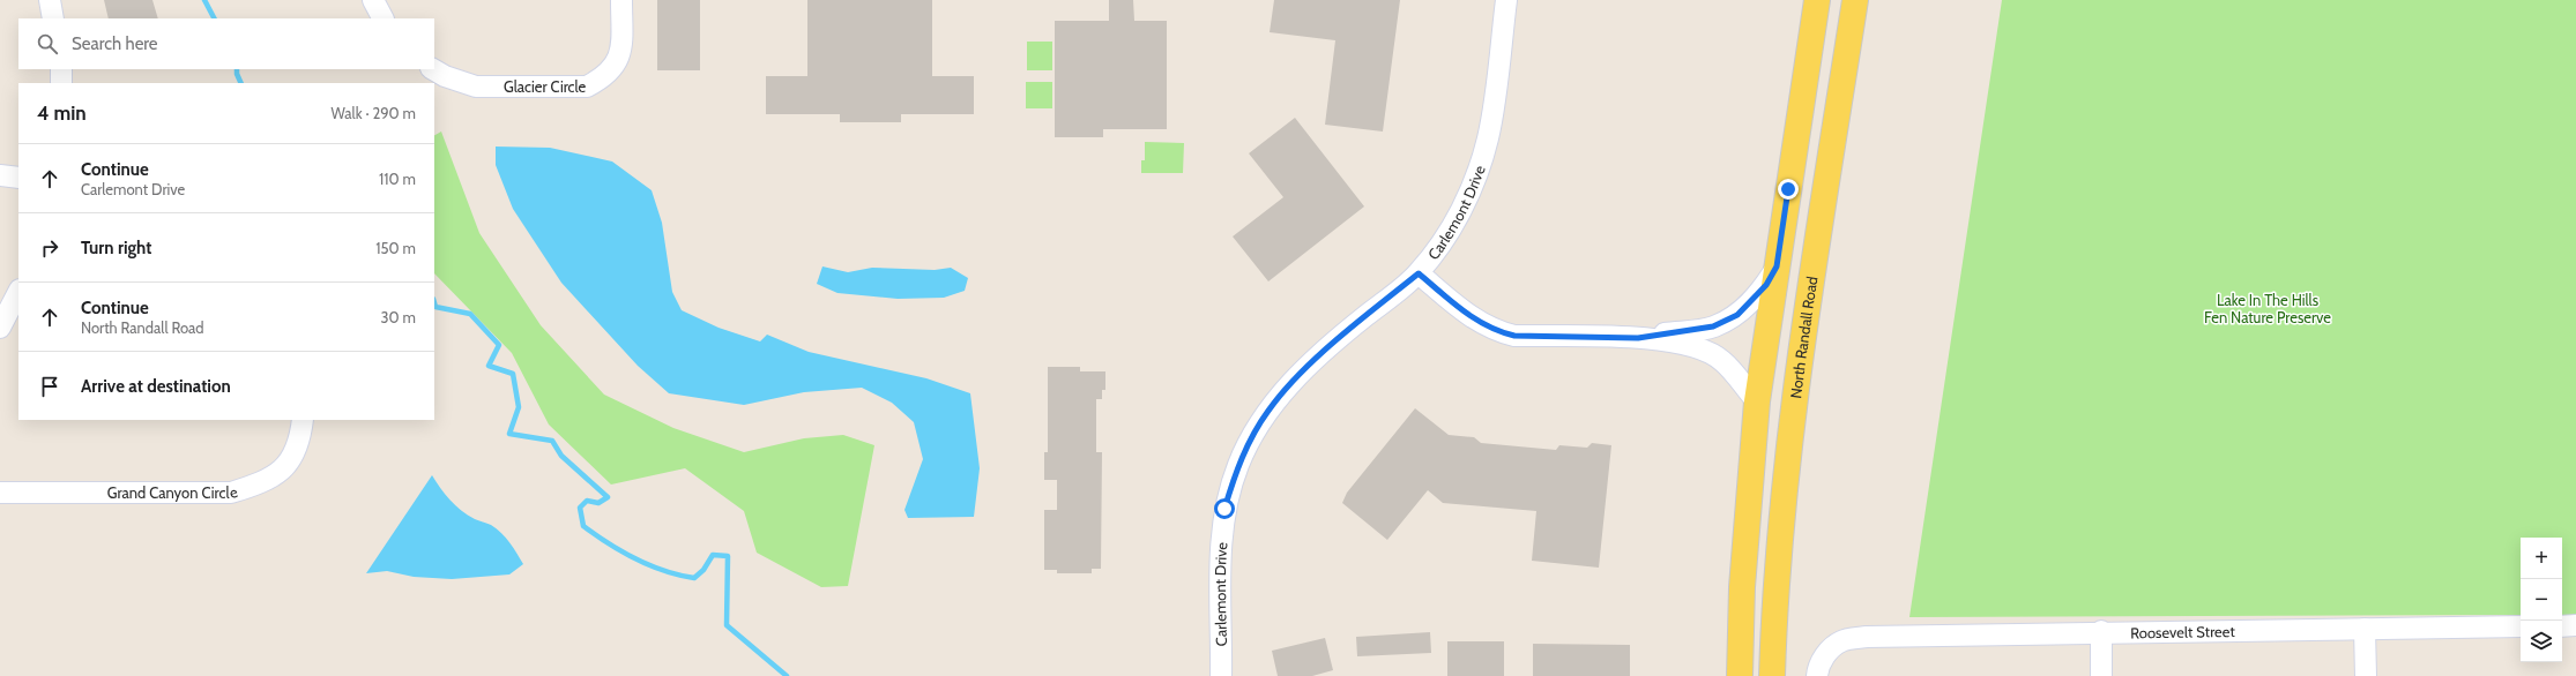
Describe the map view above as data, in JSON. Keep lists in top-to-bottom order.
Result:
{
  "streets": {
    "main road": ["North Randall Road"],
    "street": [
      "Glacier Circle",
      "Carlemont Drive",
      "Grand Canyon Circle",
      "Roosevelt Street"
    ]
  },
  "parks": ["Lake In The Hills Fen Nature Preserve"],
  "page": {
    "search": "Search here",
    "heading": ["4 min", "Walk · 290 m"],
    "list": [
      ["Continue", "Carlemont Drive", "110 m"],
      ["Turn right", "150 m"],
      ["Continue", "North Randall Road", "30 m"],
      "Arrive at destination"
    ],
    "map_buttons": ["+", "−"]
  }
}
